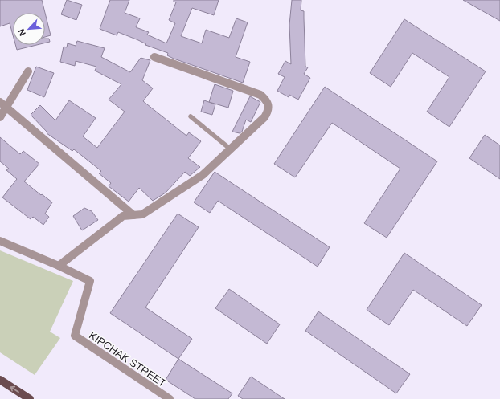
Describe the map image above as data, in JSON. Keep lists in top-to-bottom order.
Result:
{
  "streets": {
    "street": ["KIPCHAK STREET"]
  },
  "north": "bottom left"
}
